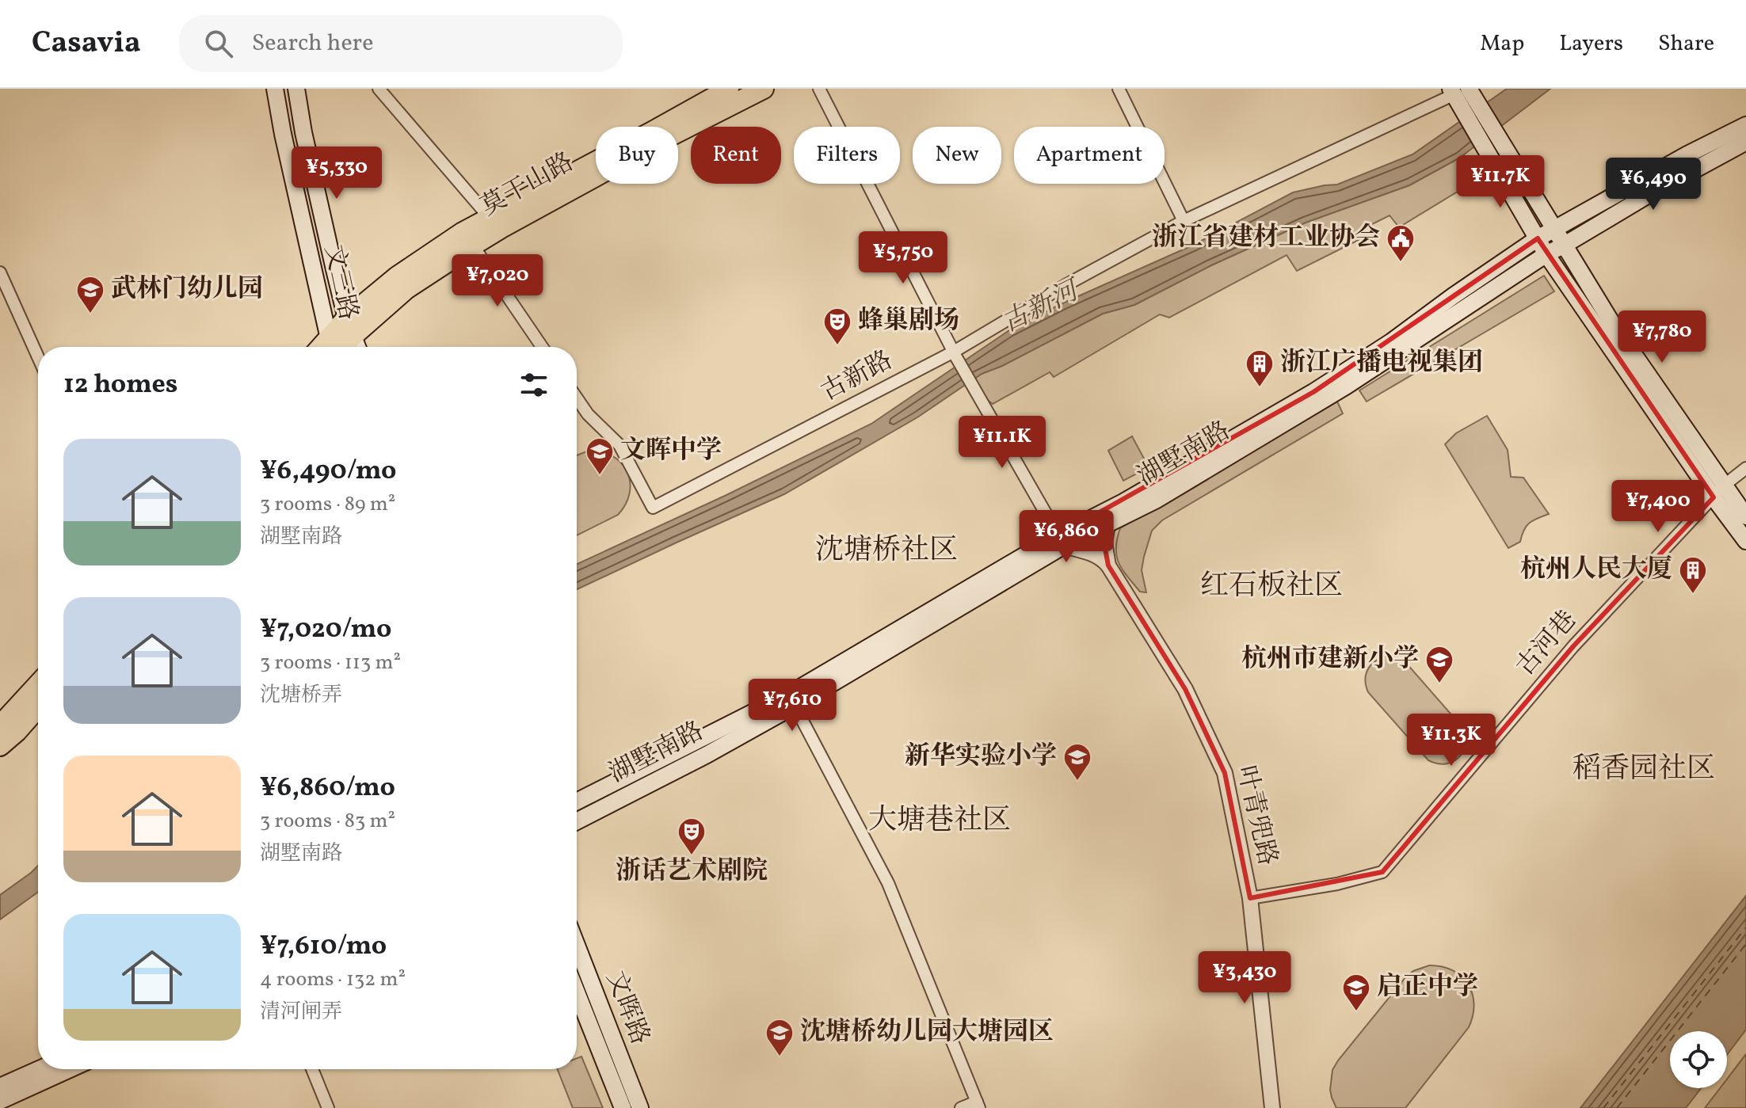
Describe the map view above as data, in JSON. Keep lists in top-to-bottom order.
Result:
{
  "streets": {
    "main road": [
      "莫干山路",
      "文三路",
      "湖墅南路",
      "文晖路"
    ],
    "street": ["古新路", "古河巷", "叶青兜路"]
  },
  "crossings": [
    ["莫干山路", "文三路"],
    ["湖墅南路", "叶青兜路"],
    ["古河巷", "叶青兜路"]
  ],
  "districts": [
    "沈塘桥社区",
    "红石板社区",
    "稻香园社区",
    "大塘巷社区"
  ],
  "water": ["古新河"],
  "places": {
    "public building": ["浙江省建材工业协会"],
    "school or university": [
      "武林门幼儿园",
      "文晖中学",
      "杭州市建新小学",
      "新华实验小学",
      "启正中学",
      "沈塘桥幼儿园大塘园区"
    ],
    "theatre": ["蜂巢剧场", "浙话艺术剧院"],
    "building": ["浙江广播电视集团", "杭州人民大厦"]
  },
  "page": {
    "header": "Casavia",
    "search": "Search here",
    "nav": ["Map", "Layers", "Share"],
    "chip": [
      "Buy",
      "Rent",
      "Filters",
      "New",
      "Apartment"
    ],
    "price": [
      "¥5,330",
      "¥11.7K",
      "¥6,490",
      "¥5,750",
      "¥7,020",
      "¥7,780",
      "¥11.1K",
      "¥7,400",
      "¥6,860",
      "¥7,610",
      "¥11.3K",
      "¥3,430"
    ],
    "heading": "12 homes",
    "list": [
      {
        "name": "¥6,490/mo",
        "note": "3 rooms · 89 m² · 湖墅南路"
      },
      {
        "name": "¥7,020/mo",
        "note": "3 rooms · 113 m² · 沈塘桥弄"
      },
      {
        "name": "¥6,860/mo",
        "note": "3 rooms · 83 m² · 湖墅南路"
      },
      {
        "name": "¥7,610/mo",
        "note": "4 rooms · 132 m² · 清河闸弄"
      }
    ]
  }
}
